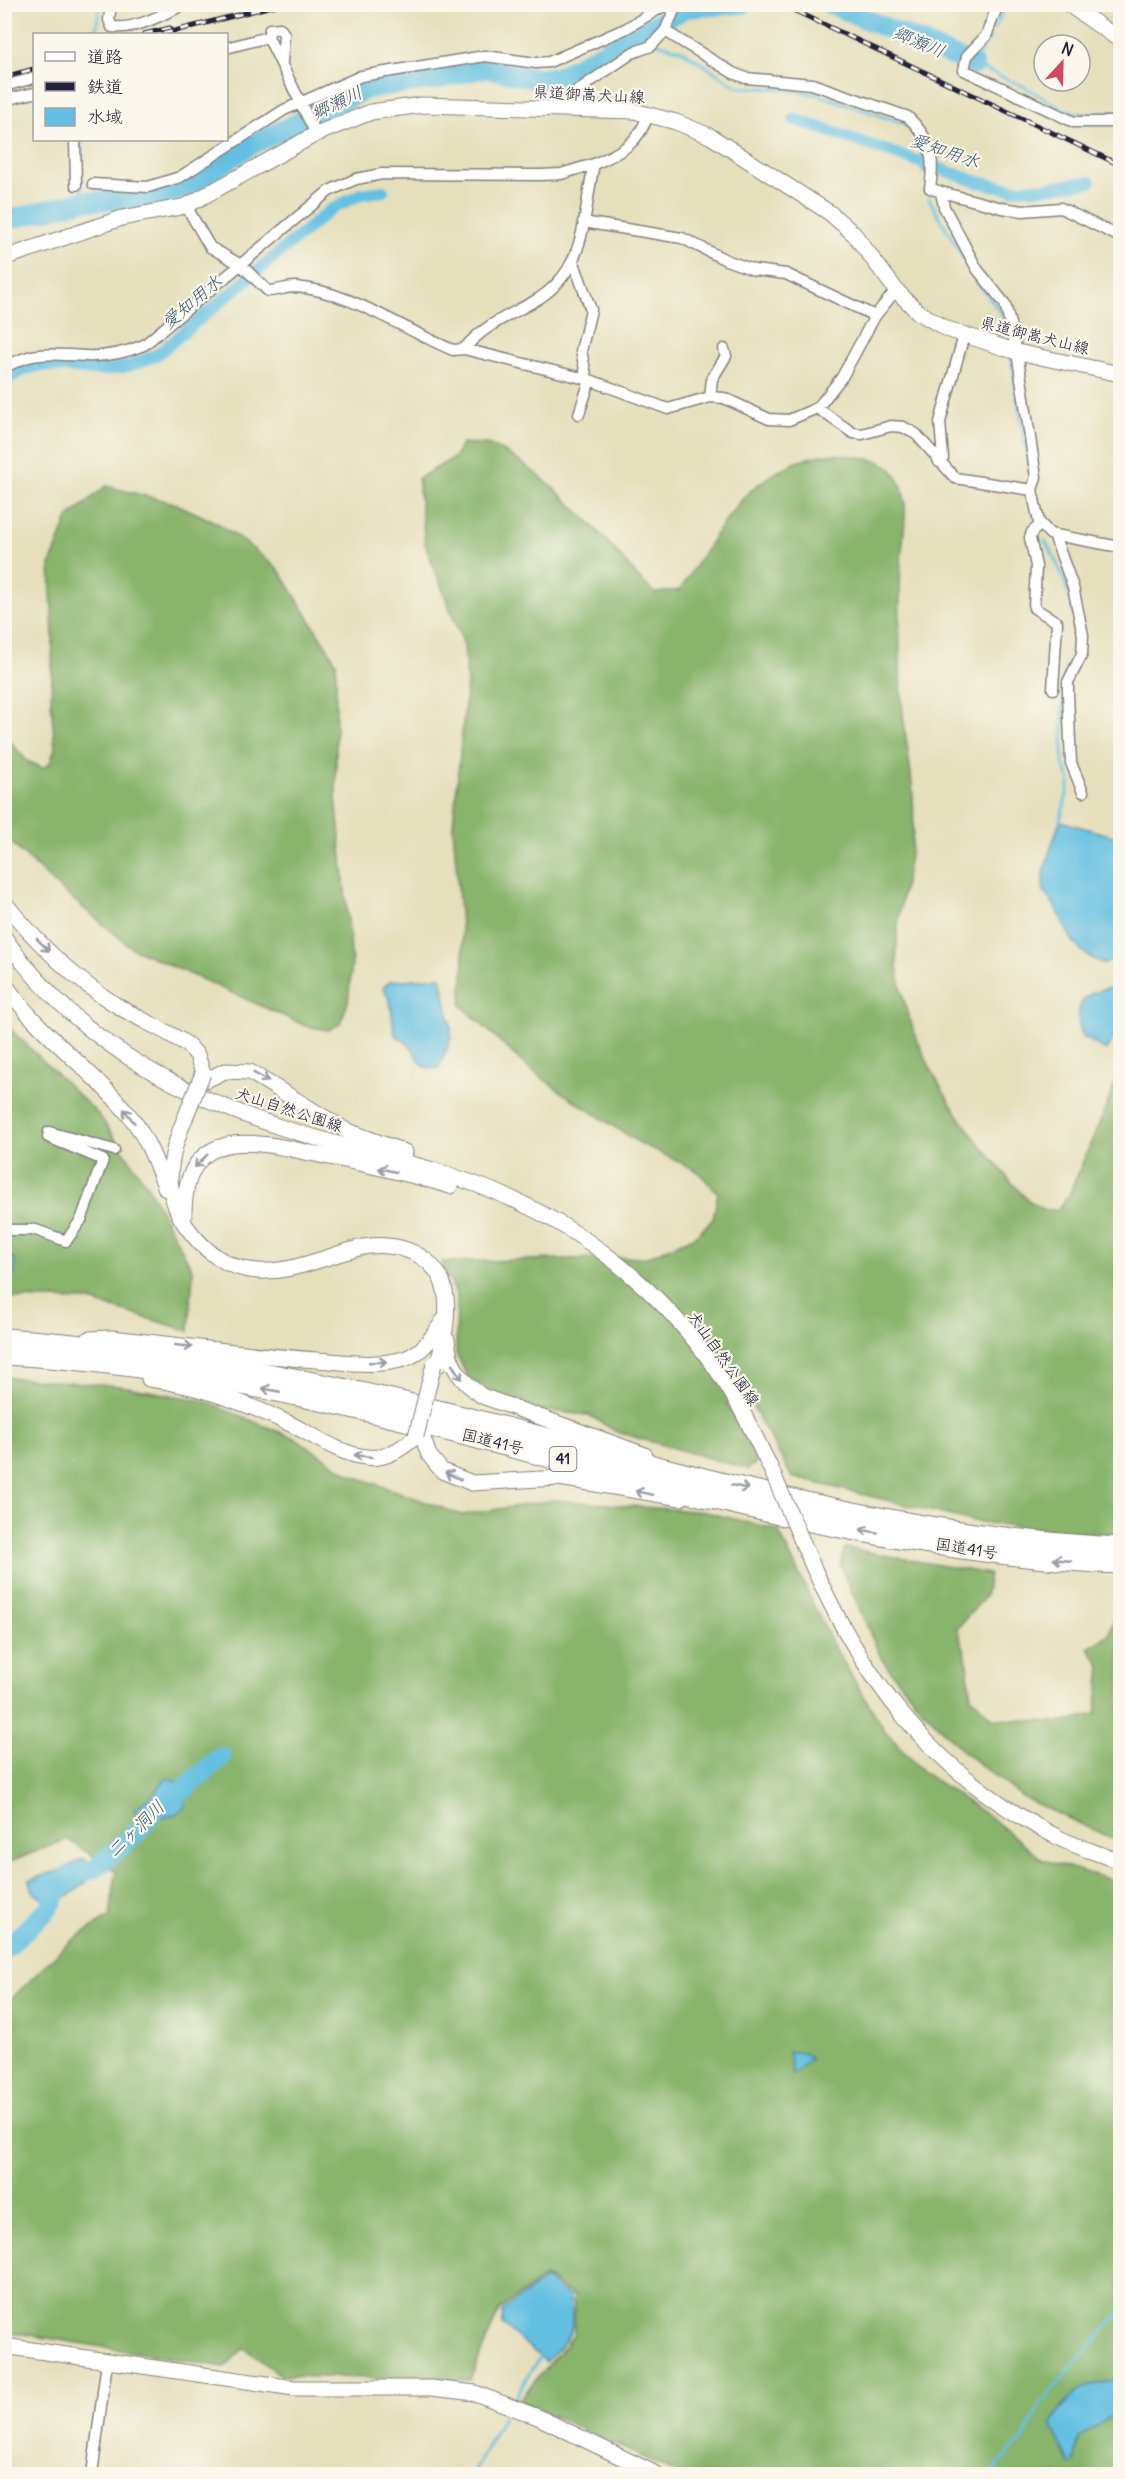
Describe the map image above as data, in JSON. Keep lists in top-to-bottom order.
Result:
{
  "streets": {
    "highway": ["国道41号", "41"],
    "main road": ["県道御嵩犬山線", "犬山自然公園線"]
  },
  "water": ["郷瀬川", "愛知用水", "二ヶ洞川"],
  "legend": ["道路", "鉄道", "水域"],
  "north": "top"
}
